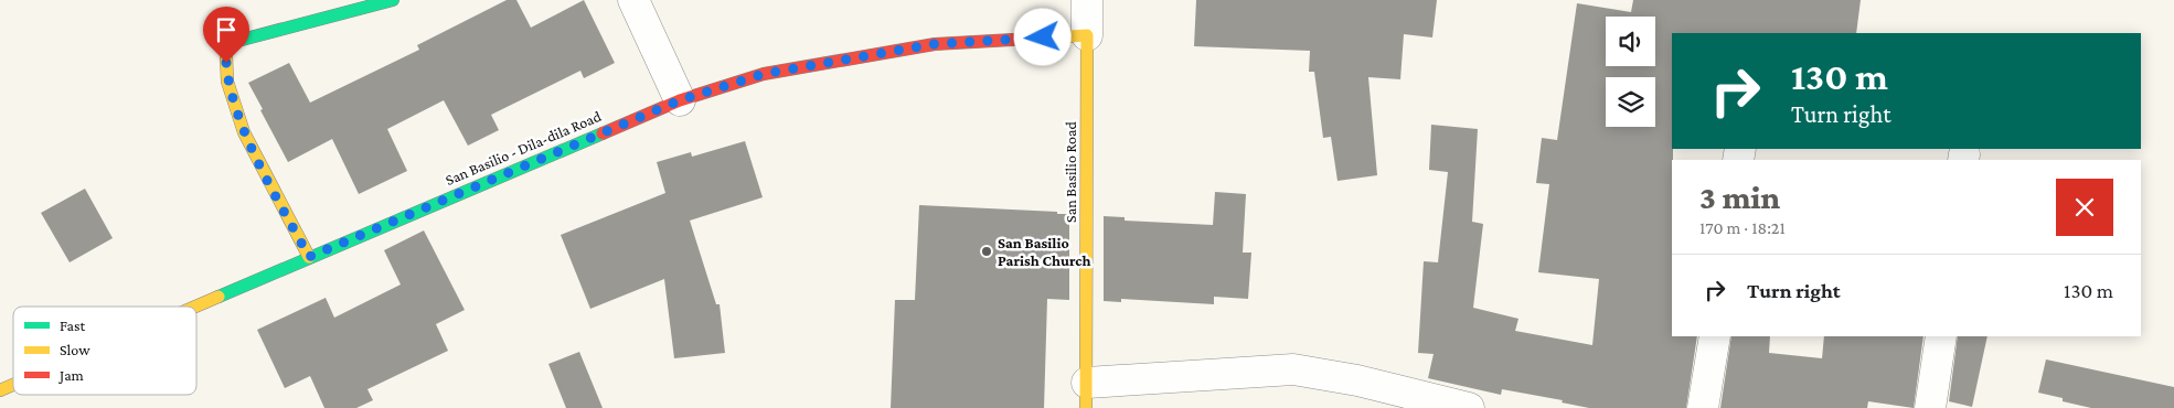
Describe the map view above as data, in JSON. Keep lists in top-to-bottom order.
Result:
{
  "streets": {
    "street": ["San Basilio - Dila-dila Road", "San Basilio Road"]
  },
  "crossings": [
    ["San Basilio - Dila-dila Road", "San Basilio Road"]
  ],
  "places": ["San Basilio Parish Church"],
  "legend": ["Fast", "Slow", "Jam"],
  "page": {
    "turn": ["130 m", "Turn right"],
    "heading": ["3 min", "170 m · 18:21"],
    "list": [
      {
        "name": "Turn right",
        "value": "130 m"
      }
    ]
  }
}
